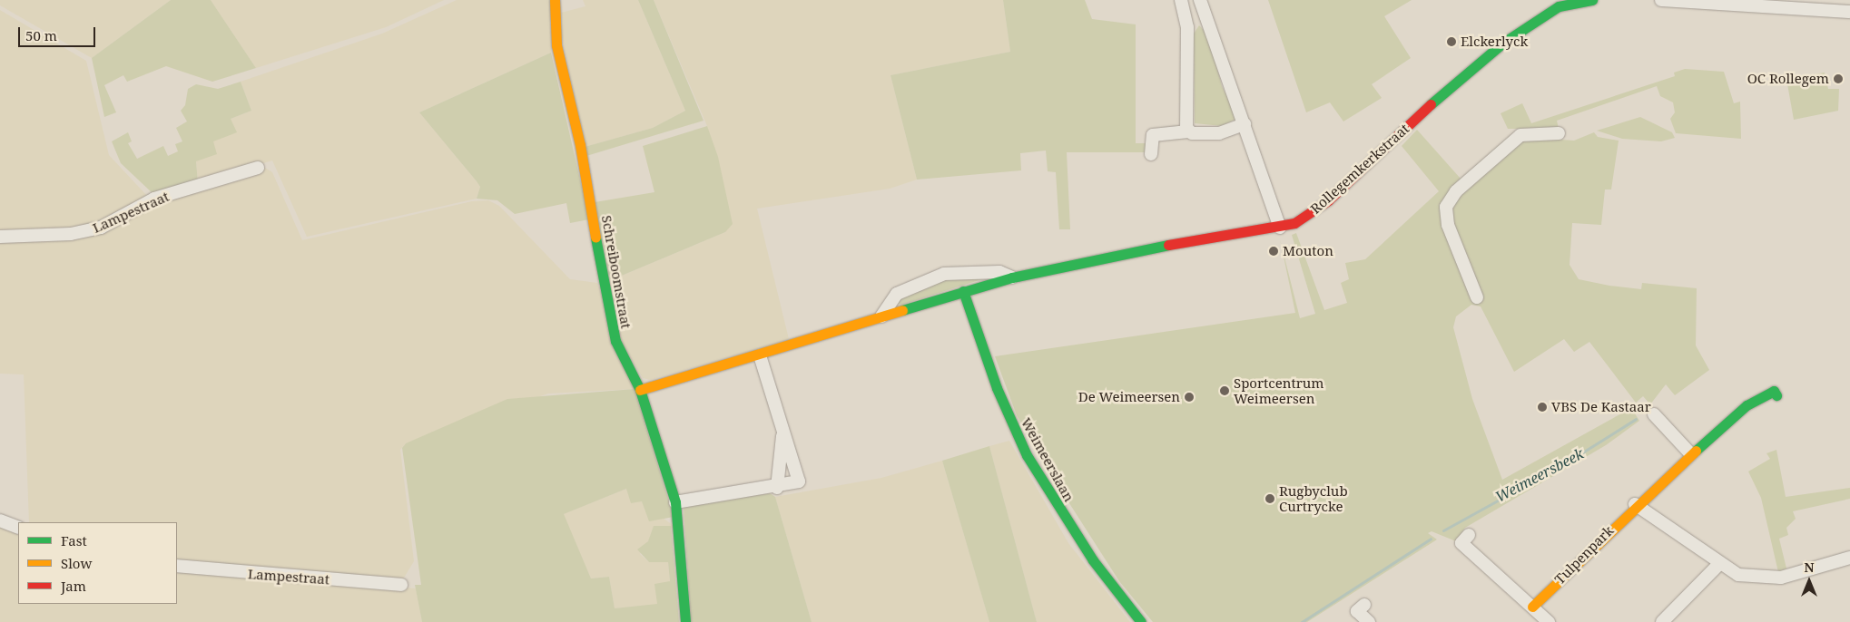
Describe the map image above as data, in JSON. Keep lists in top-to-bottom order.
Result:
{
  "streets": {
    "street": [
      "Rollegemkerkstraat",
      "Lampestraat",
      "Schreiboomstraat",
      "Weimeerslaan",
      "Tulpenpark"
    ]
  },
  "crossings": [
    ["Rollegemkerkstraat", "Schreiboomstraat"],
    ["Rollegemkerkstraat", "Weimeerslaan"]
  ],
  "water": ["Weimeersbeek"],
  "places": [
    "Elckerlyck",
    "OC Rollegem",
    "Mouton",
    "Sportcentrum Weimeersen",
    "De Weimeersen",
    "VBS De Kastaar",
    "Rugbyclub Curtrycke"
  ],
  "legend": ["Fast", "Slow", "Jam"],
  "scale_bar": "50 m",
  "north": "top"
}
